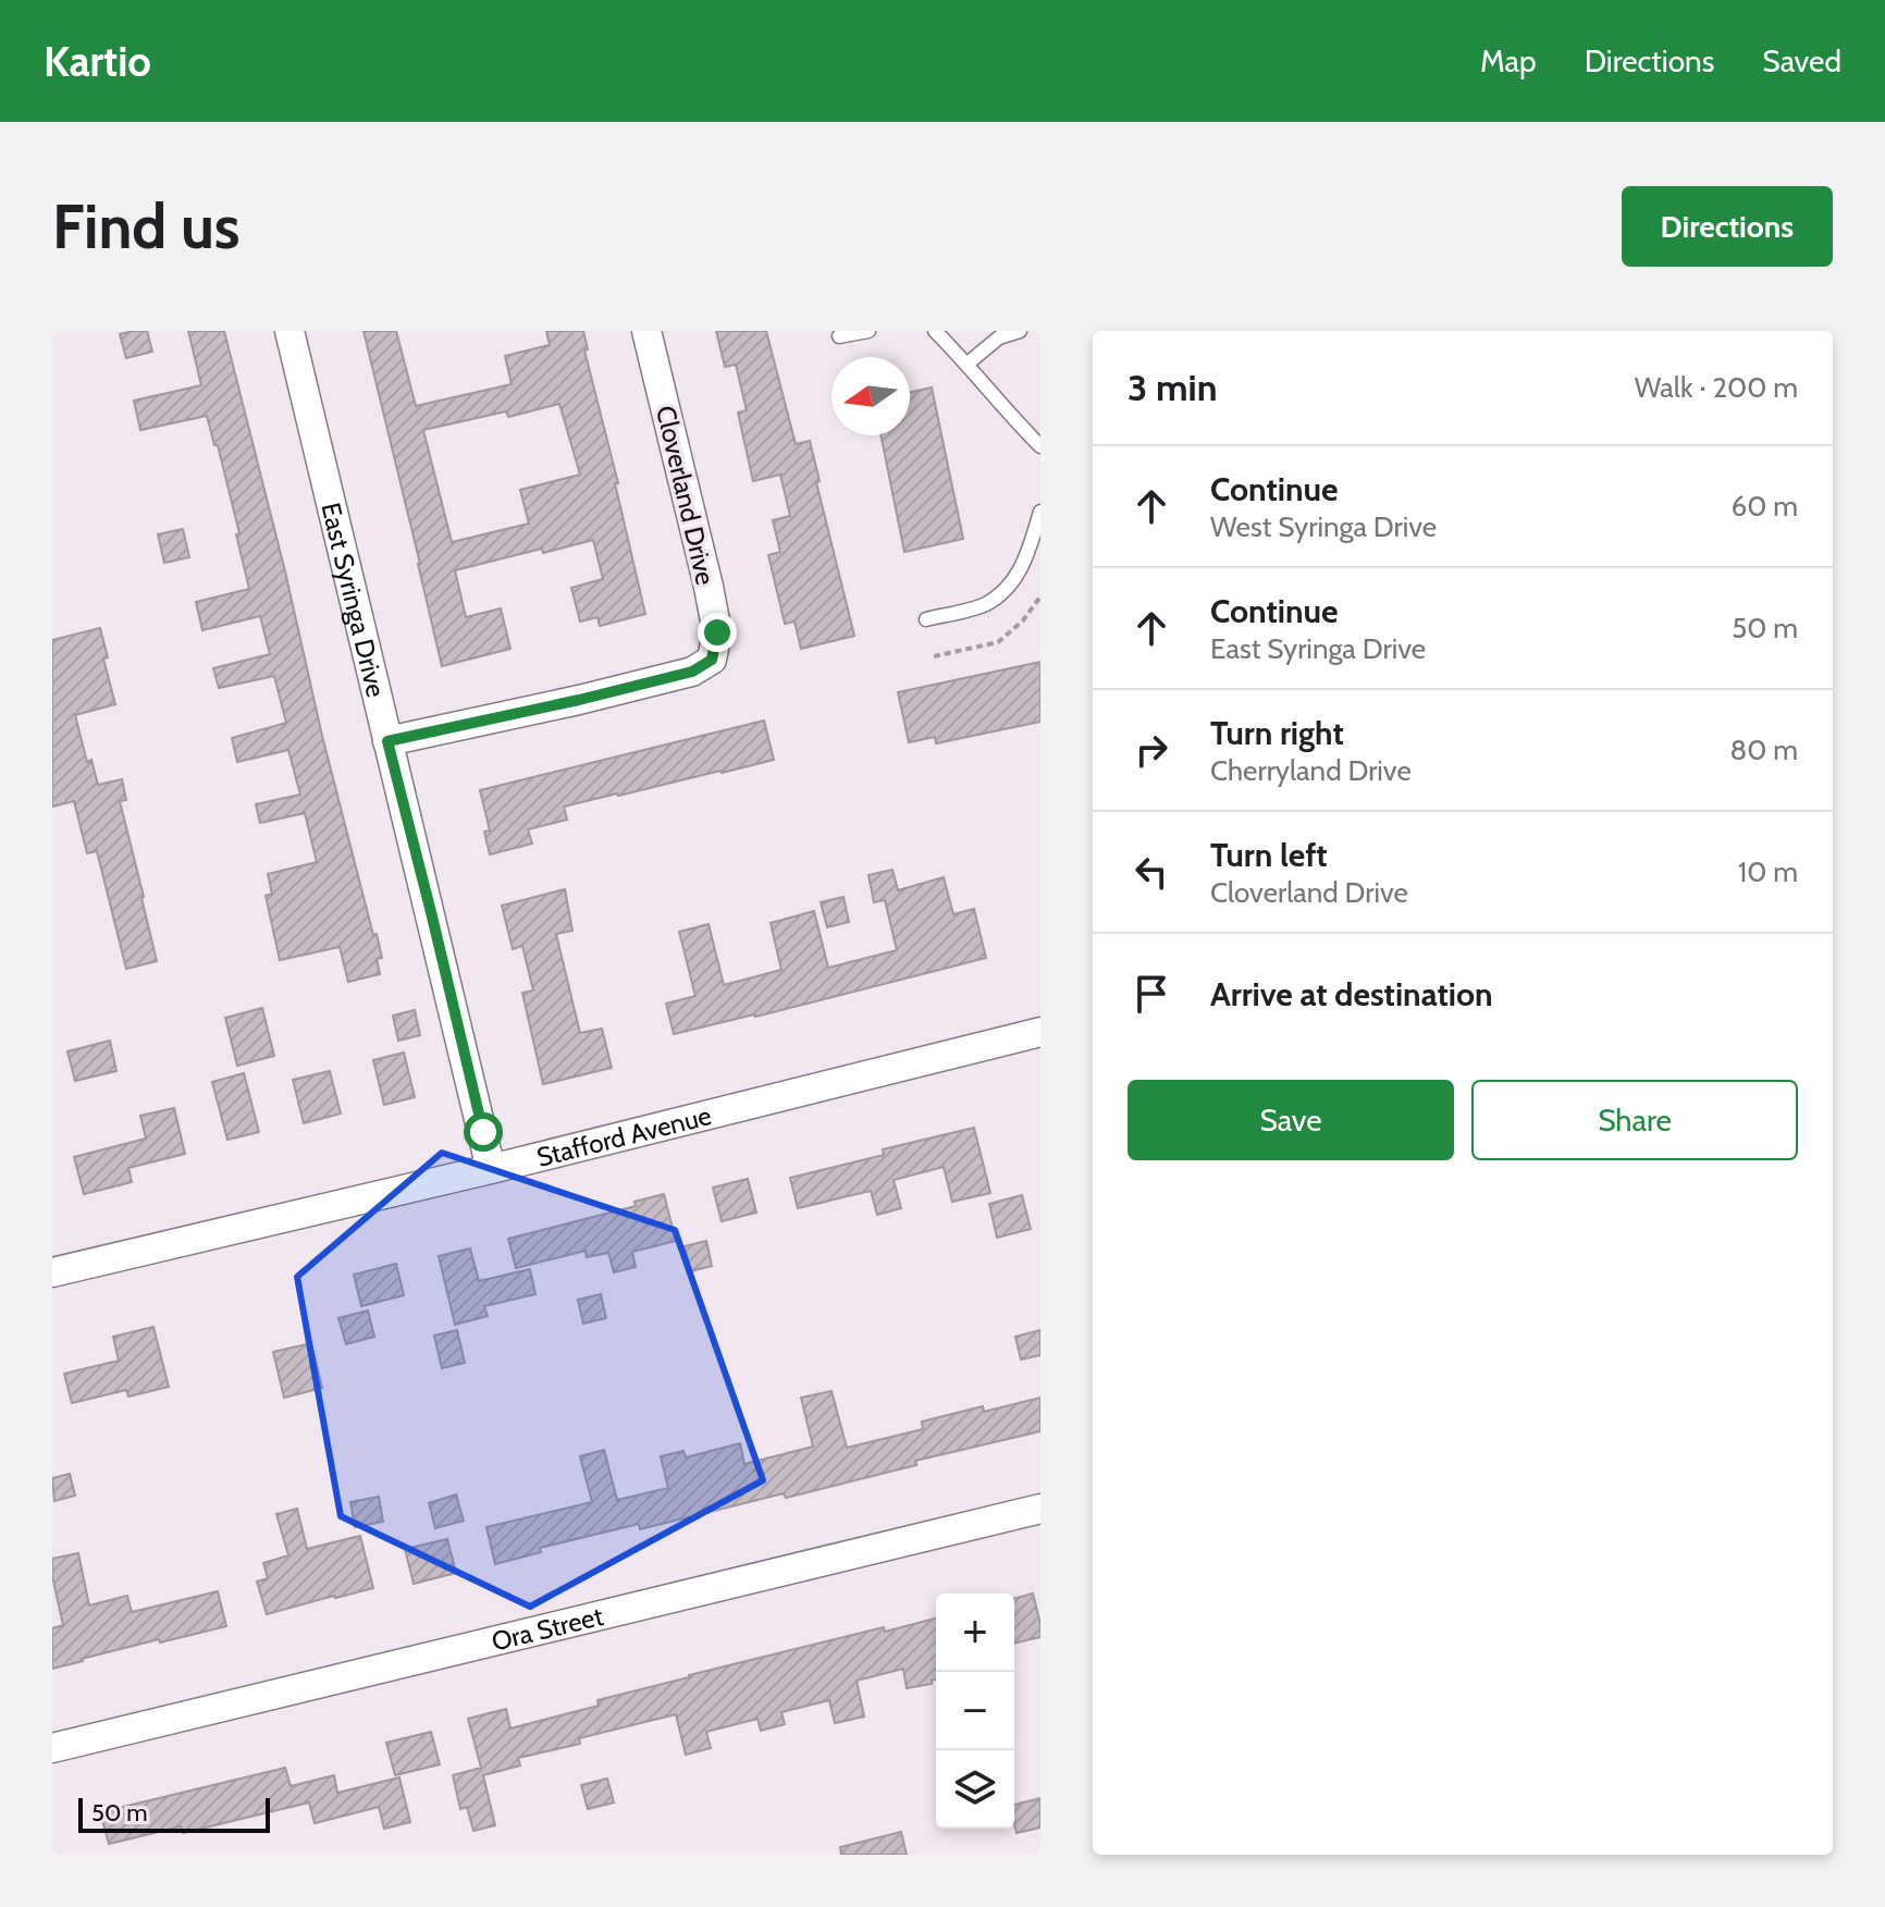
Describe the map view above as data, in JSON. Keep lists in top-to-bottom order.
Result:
{
  "streets": {
    "street": [
      "Cloverland Drive",
      "East Syringa Drive",
      "Stafford Avenue",
      "Ora Street"
    ]
  },
  "crossings": [
    ["Cloverland Drive", "East Syringa Drive"],
    ["East Syringa Drive", "Stafford Avenue"]
  ],
  "scale_bar": "50 m",
  "north": "left",
  "page": {
    "header": "Kartio",
    "nav": ["Map", "Directions", "Saved"],
    "buttons": [
      "Directions",
      ["Save", "Share"]
    ],
    "title": "Find us",
    "heading": ["3 min", "Walk · 200 m"],
    "list": [
      ["Continue", "West Syringa Drive", "60 m"],
      ["Continue", "East Syringa Drive", "50 m"],
      ["Turn right", "Cherryland Drive", "80 m"],
      ["Turn left", "Cloverland Drive", "10 m"],
      "Arrive at destination"
    ],
    "map_buttons": ["+", "−"],
    "scale": "50 m"
  }
}
